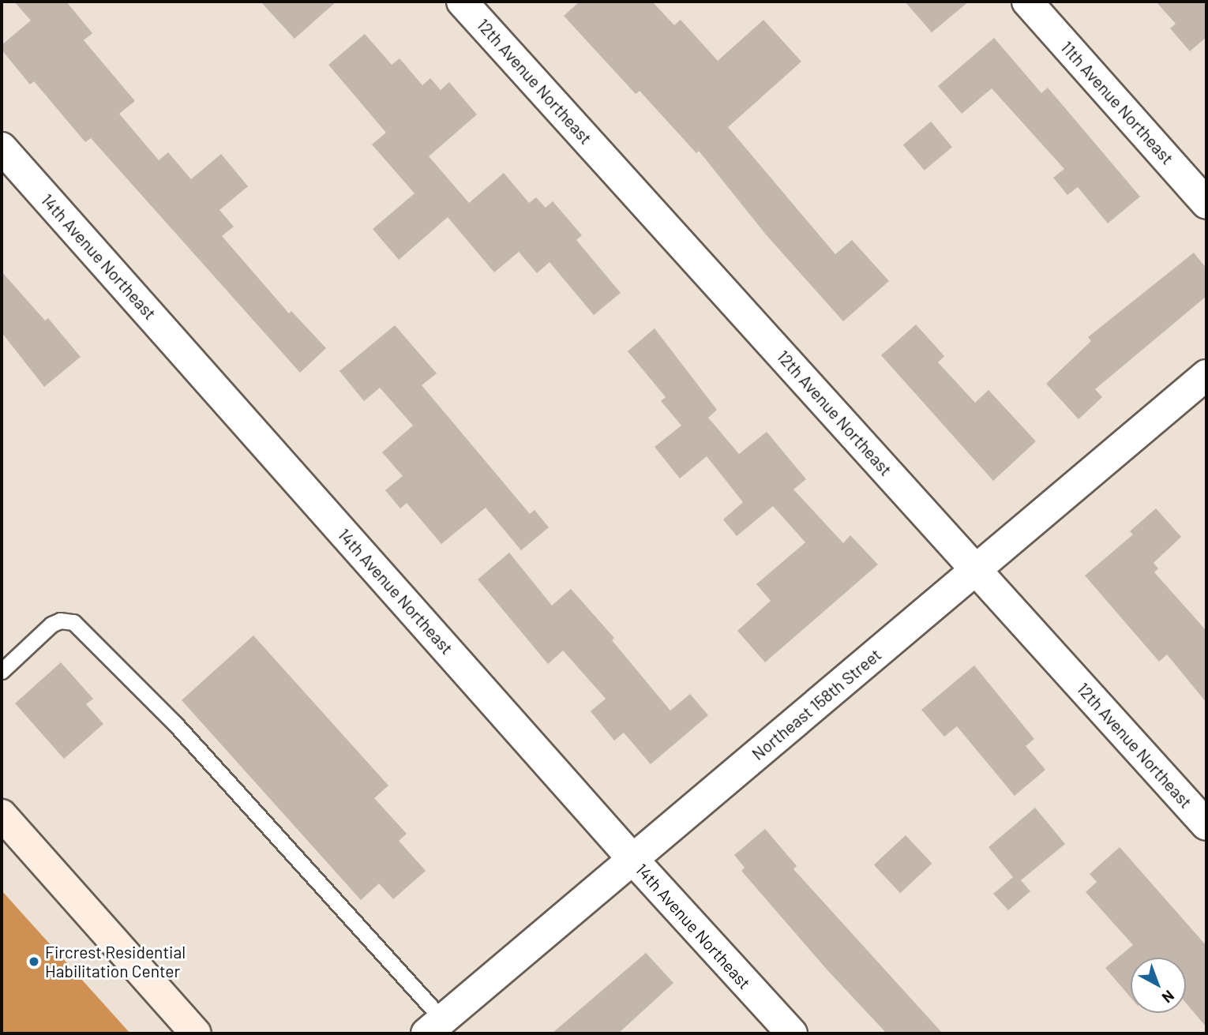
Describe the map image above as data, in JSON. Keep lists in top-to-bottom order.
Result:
{
  "streets": {
    "street": [
      "12th Avenue Northeast",
      "11th Avenue Northeast",
      "14th Avenue Northeast",
      "Northeast 158th Street"
    ]
  },
  "crossings": [
    ["12th Avenue Northeast", "Northeast 158th Street"],
    ["14th Avenue Northeast", "Northeast 158th Street"]
  ],
  "places": ["Fircrest Residential Habilitation Center"],
  "north": "bottom right"
}
